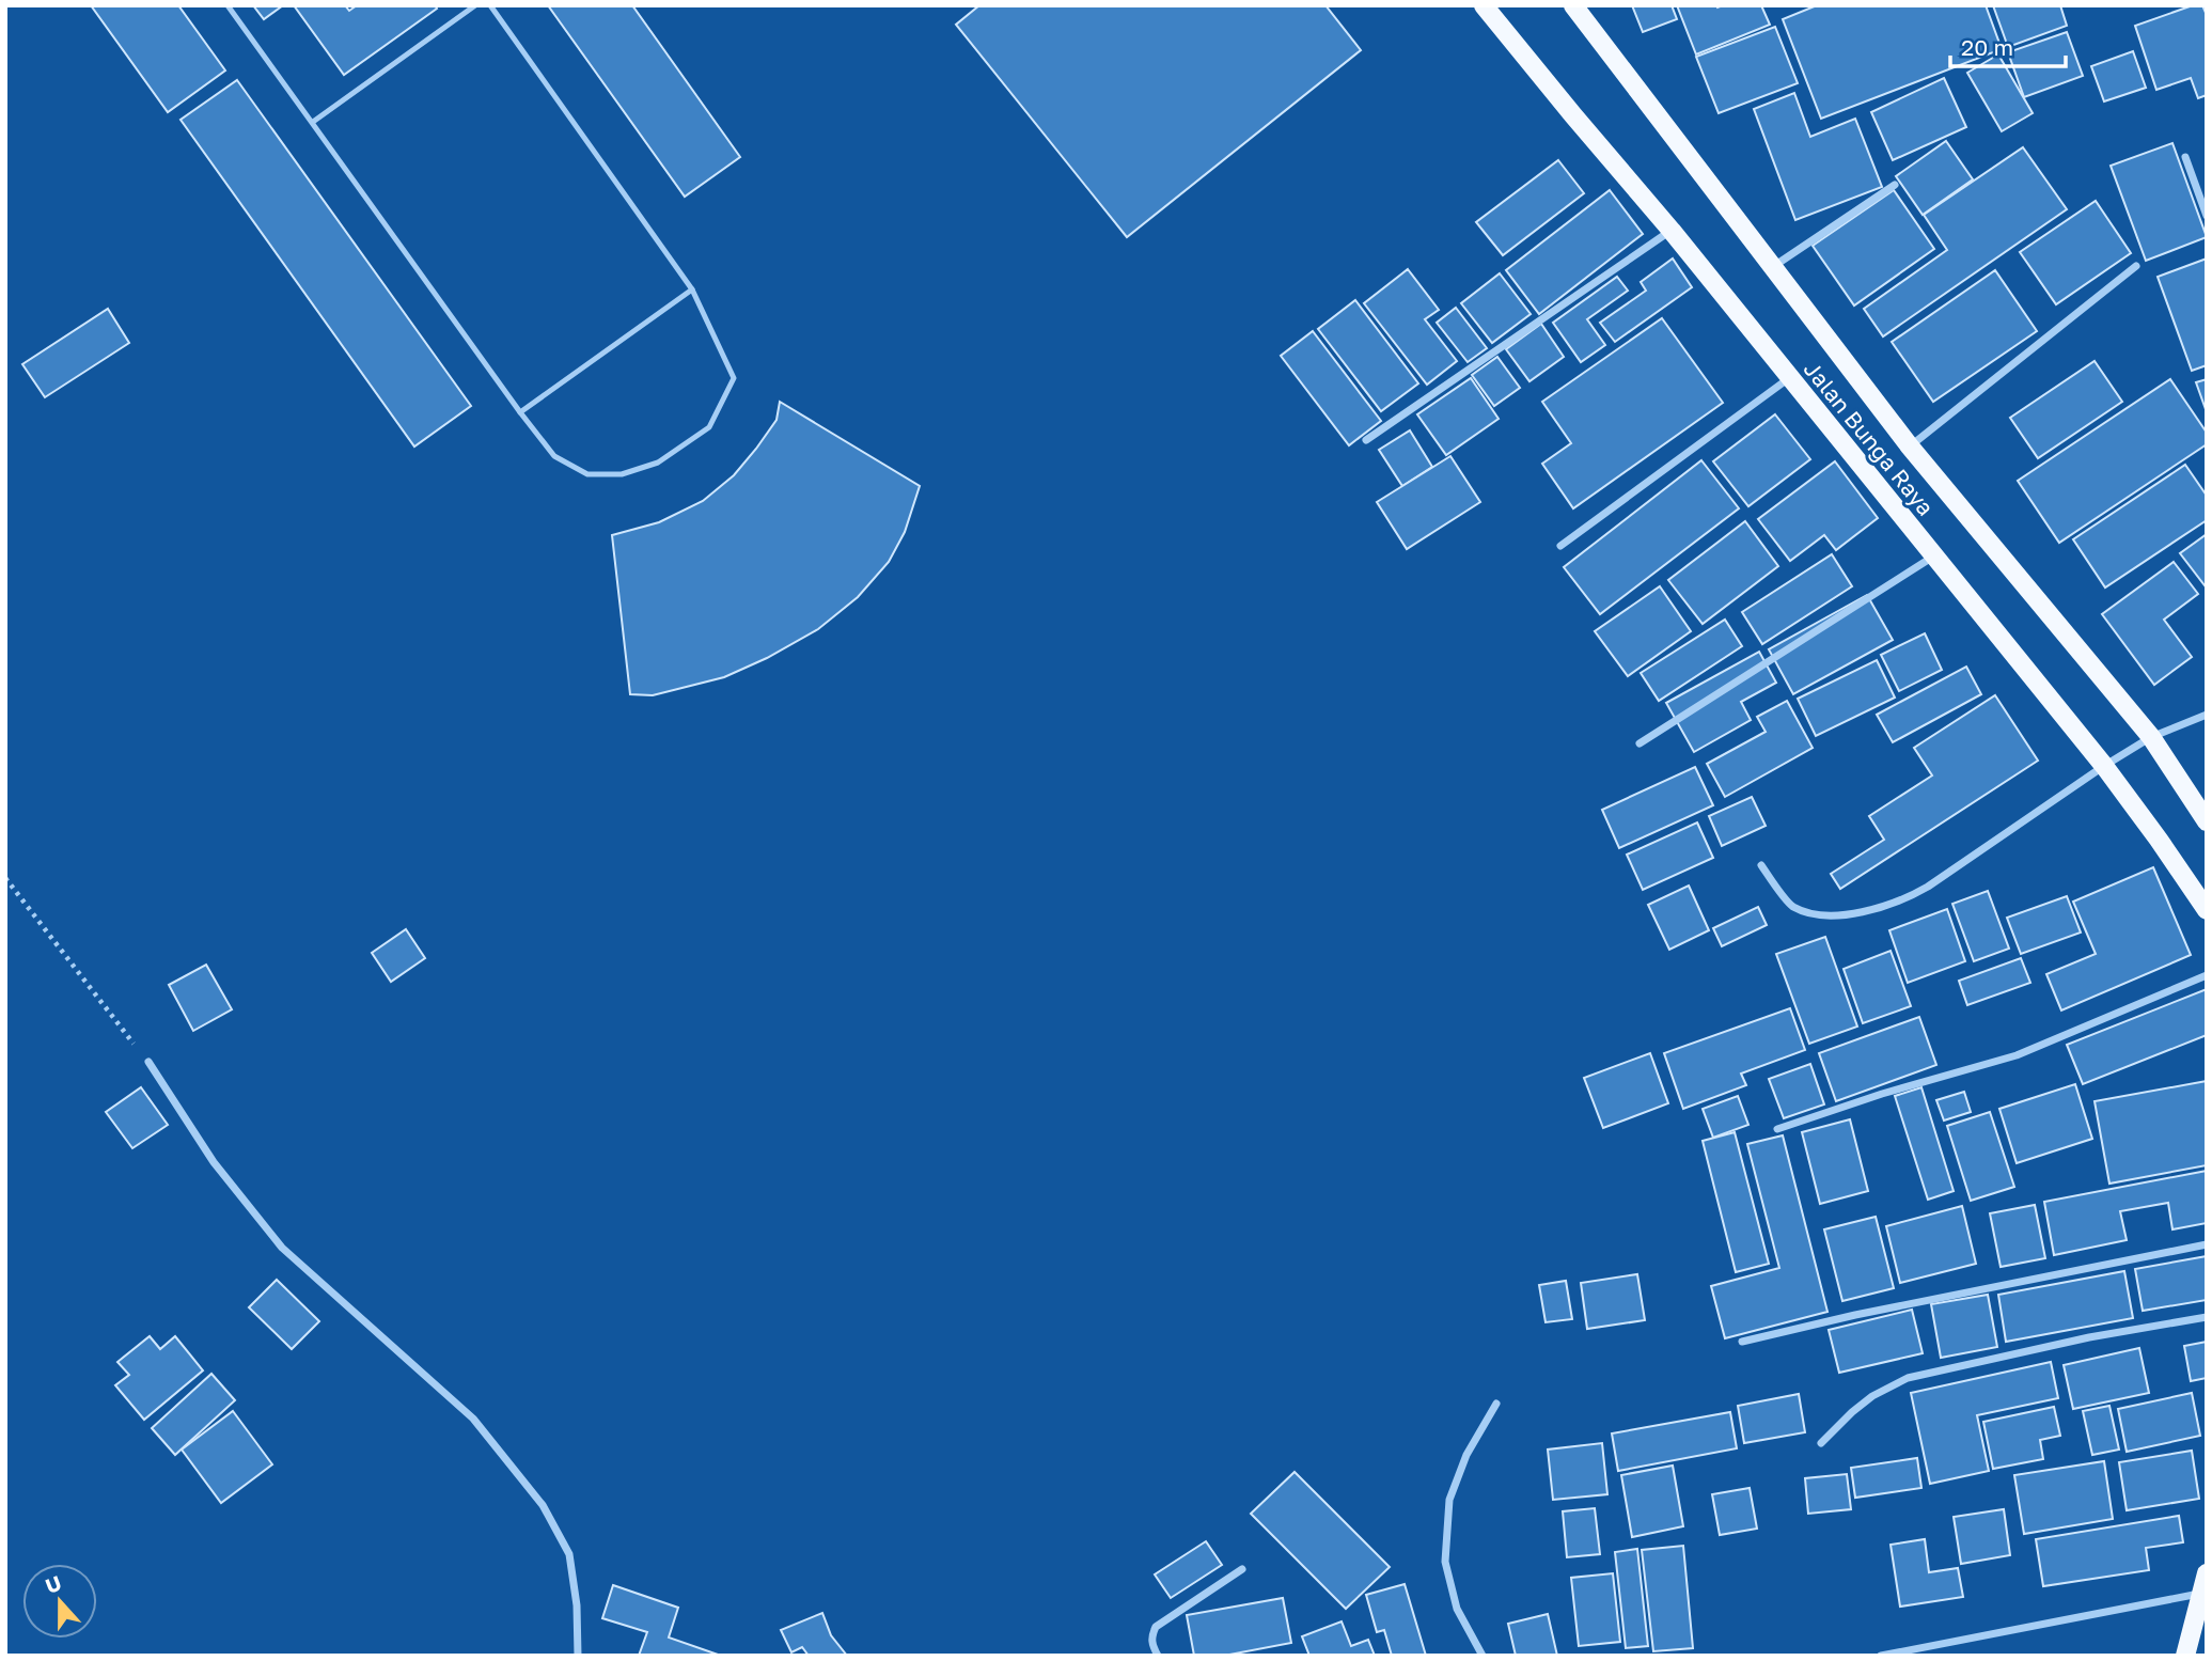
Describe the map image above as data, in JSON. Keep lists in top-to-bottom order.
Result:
{
  "streets": {
    "main road": ["Jalan Bunga Raya"]
  },
  "scale_bar": "20 m",
  "north": "top"
}
